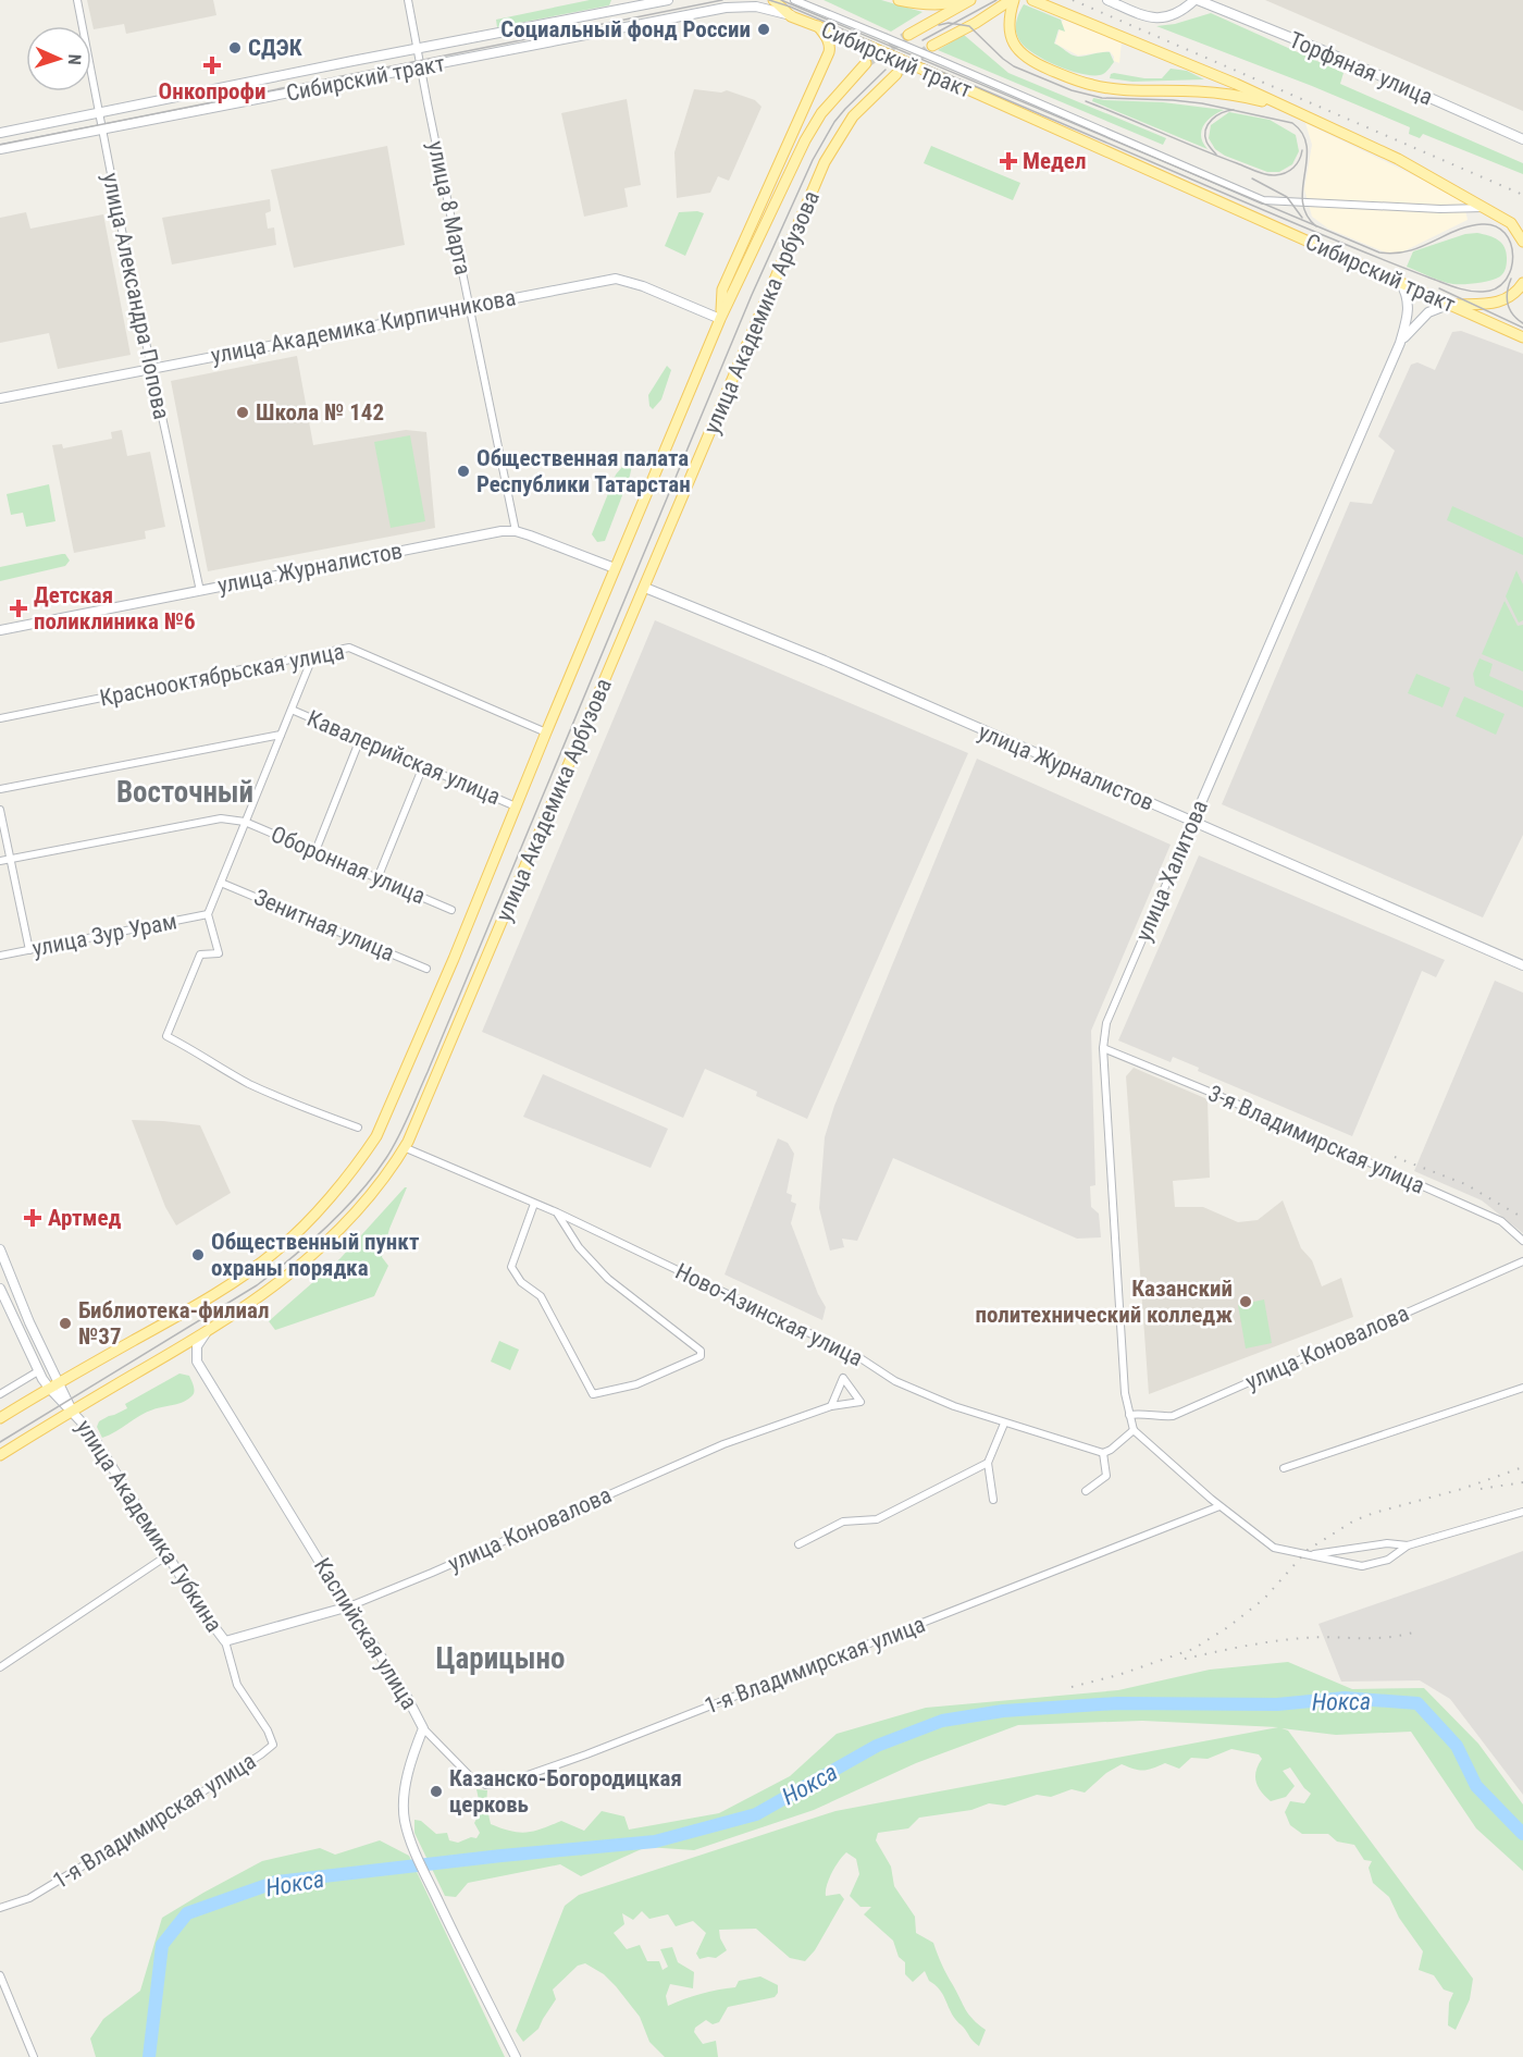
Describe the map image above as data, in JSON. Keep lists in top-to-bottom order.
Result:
{
  "streets": {
    "main road": ["Сибирский тракт", "улица Академика Арбузова"],
    "street": [
      "Торфяная улица",
      "улица 8 Марта",
      "улица Александра Попова",
      "улица Академика Кирпичникова",
      "улица Журналистов",
      "Краснооктябрьская улица",
      "Кавалерийская улица",
      "Оборонная улица",
      "улица Халитова",
      "Зенитная улица",
      "улица Зур Урам",
      "3-я Владимирская улица",
      "Ново-Азинская улица",
      "улица Коновалова",
      "улица Академика Губкина",
      "Каспийская улица",
      "1-я Владимирская улица"
    ]
  },
  "crossings": [
    ["Сибирский тракт", "улица 8 Марта"],
    ["Сибирский тракт", "улица Александра Попова"],
    ["улица 8 Марта", "улица Академика Кирпичникова"],
    ["улица 8 Марта", "улица Журналистов"],
    ["улица Александра Попова", "улица Академика Кирпичникова"],
    ["улица Александра Попова", "улица Журналистов"],
    ["улица Академика Арбузова", "улица Академика Кирпичникова"],
    ["улица Академика Арбузова", "улица Журналистов"],
    ["улица Академика Арбузова", "Краснооктябрьская улица"],
    ["улица Академика Арбузова", "Кавалерийская улица"],
    ["улица Академика Арбузова", "Ново-Азинская улица"],
    ["улица Академика Арбузова", "улица Академика Губкина"],
    ["улица Академика Арбузова", "Каспийская улица"],
    ["улица Журналистов", "улица Халитова"],
    ["улица Халитова", "3-я Владимирская улица"],
    ["улица Халитова", "улица Коновалова"],
    ["улица Коновалова", "улица Академика Губкина"],
    ["улица Коновалова", "Каспийская улица"],
    ["улица Коновалова", "1-я Владимирская улица"],
    ["улица Академика Губкина", "1-я Владимирская улица"],
    ["Каспийская улица", "1-я Владимирская улица"]
  ],
  "districts": ["Восточный", "Царицыно"],
  "water": ["Нокса"],
  "places": {
    "other": [
      "Социальный фонд России",
      "СДЭК",
      "Школа № 142",
      "Общественная палата Республики Татарстан",
      "Общественный пункт охраны порядка",
      "Казанский политехнический колледж",
      "Библиотека-филиал №37",
      "Казанско-Богородицкая церковь"
    ],
    "health": [
      "Онкопрофи",
      "Медел",
      "Детская поликлиника №6",
      "Артмед"
    ]
  },
  "north": "right"
}
